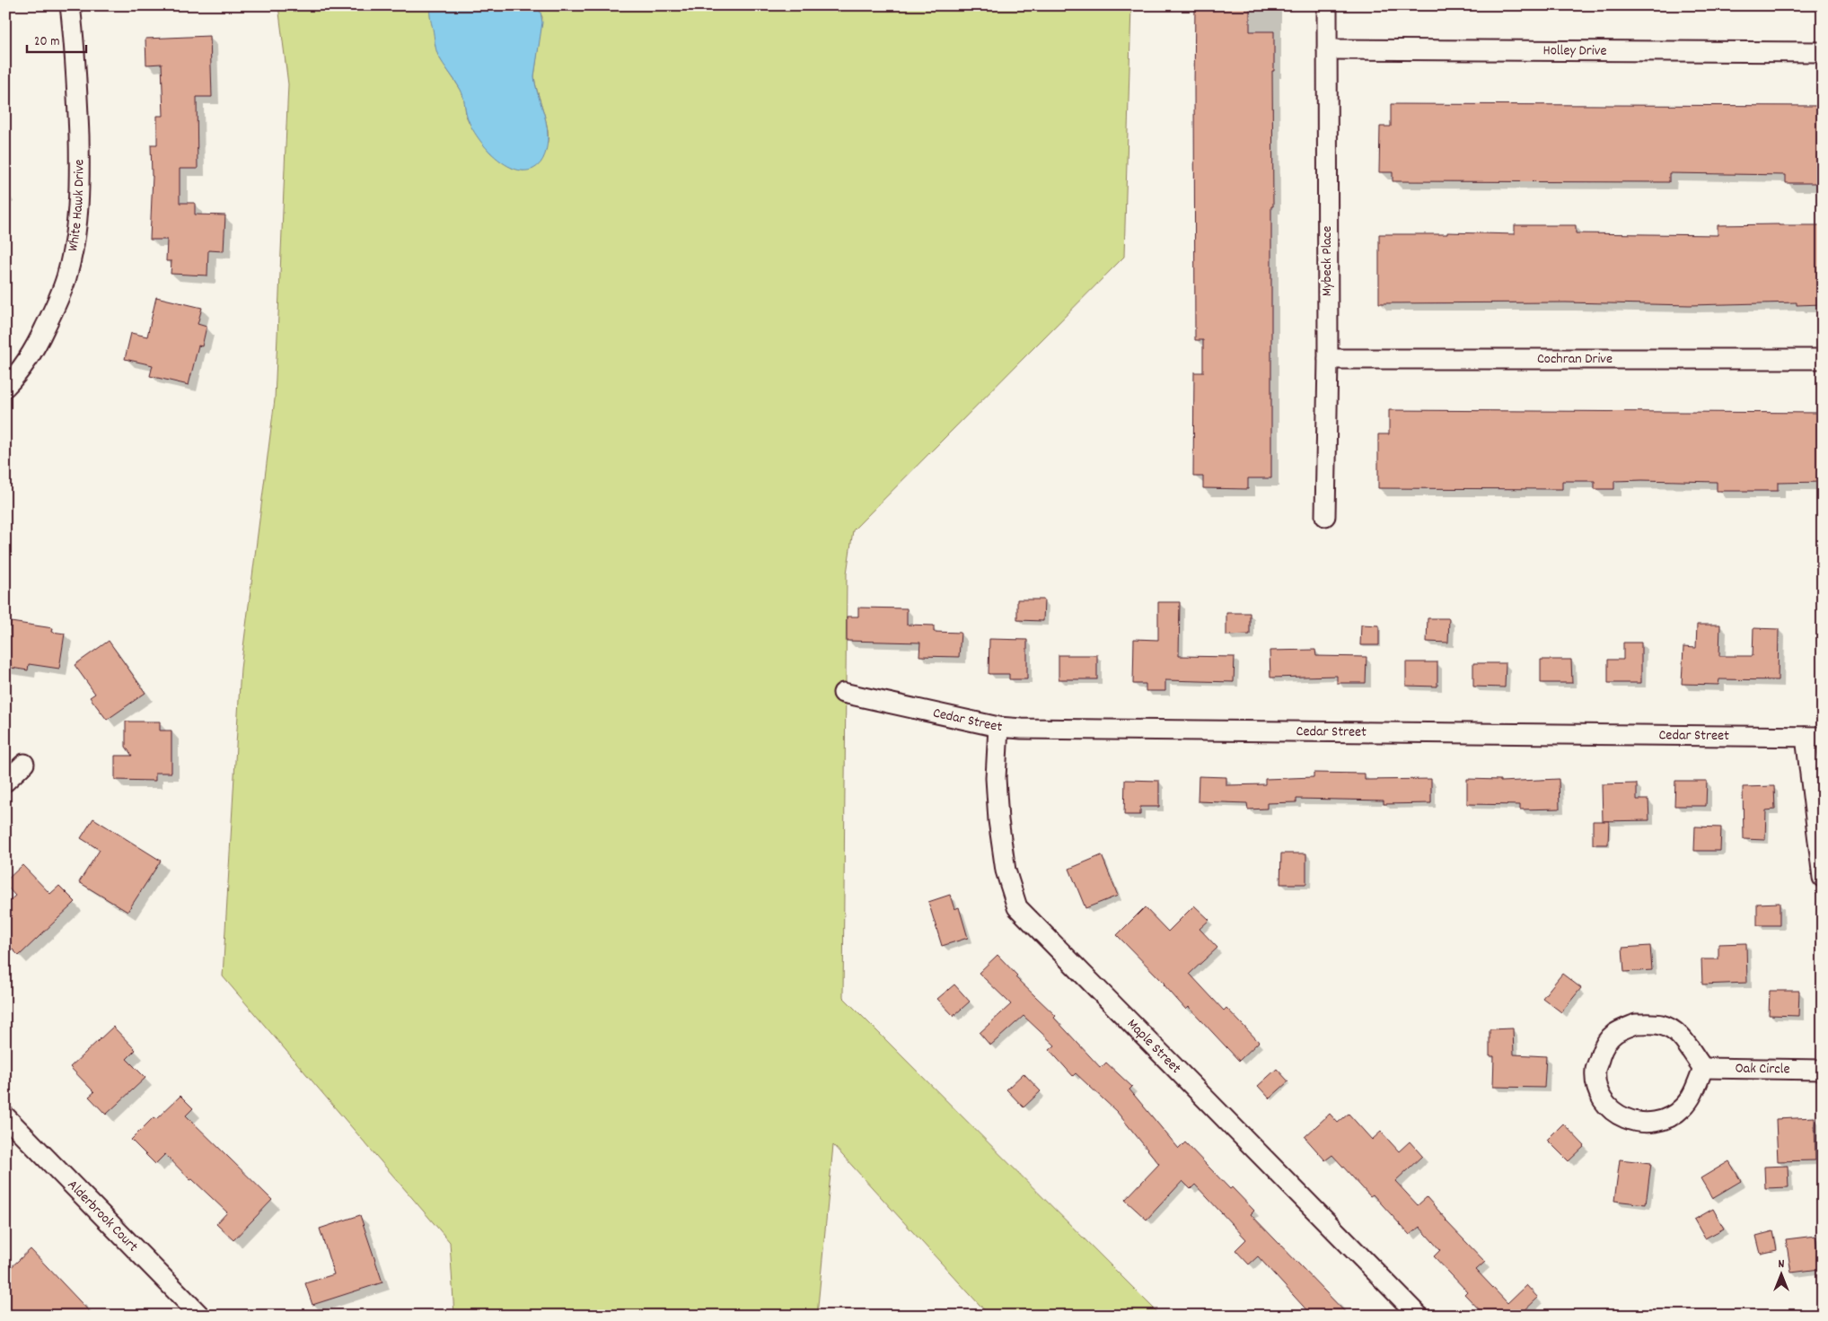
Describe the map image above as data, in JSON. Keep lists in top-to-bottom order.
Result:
{
  "streets": {
    "street": [
      "Holley Drive",
      "White Hawk Drive",
      "Mybeck Place",
      "Cochran Drive",
      "Cedar Street",
      "Maple Street",
      "Oak Circle",
      "Alderbrook Court"
    ]
  },
  "crossings": [
    ["Holley Drive", "Mybeck Place"],
    ["Mybeck Place", "Cochran Drive"],
    ["Cedar Street", "Maple Street"]
  ],
  "scale_bar": "20 m",
  "north": "top"
}
